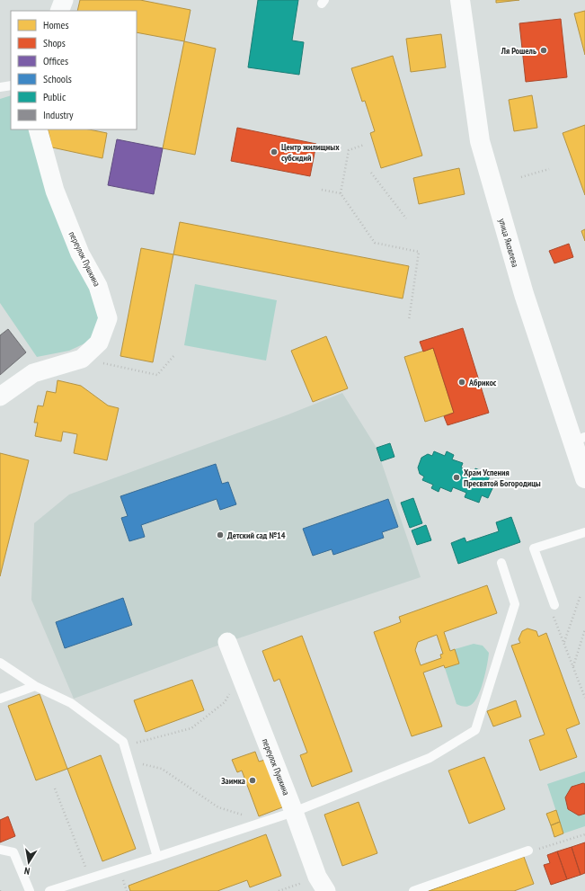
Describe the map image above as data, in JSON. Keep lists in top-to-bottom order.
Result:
{
  "streets": {
    "main road": ["улица Яковлева"],
    "street": ["переулок Пушкина"]
  },
  "places": [
    "Ля Рошель",
    "Центр жилищных субсидий",
    "Абрикос",
    "Храм Успения Пресвятой Богородицы",
    "Детский сад №14",
    "Заимка"
  ],
  "legend": [
    "Homes",
    "Shops",
    "Offices",
    "Schools",
    "Public",
    "Industry"
  ],
  "north": "bottom"
}
